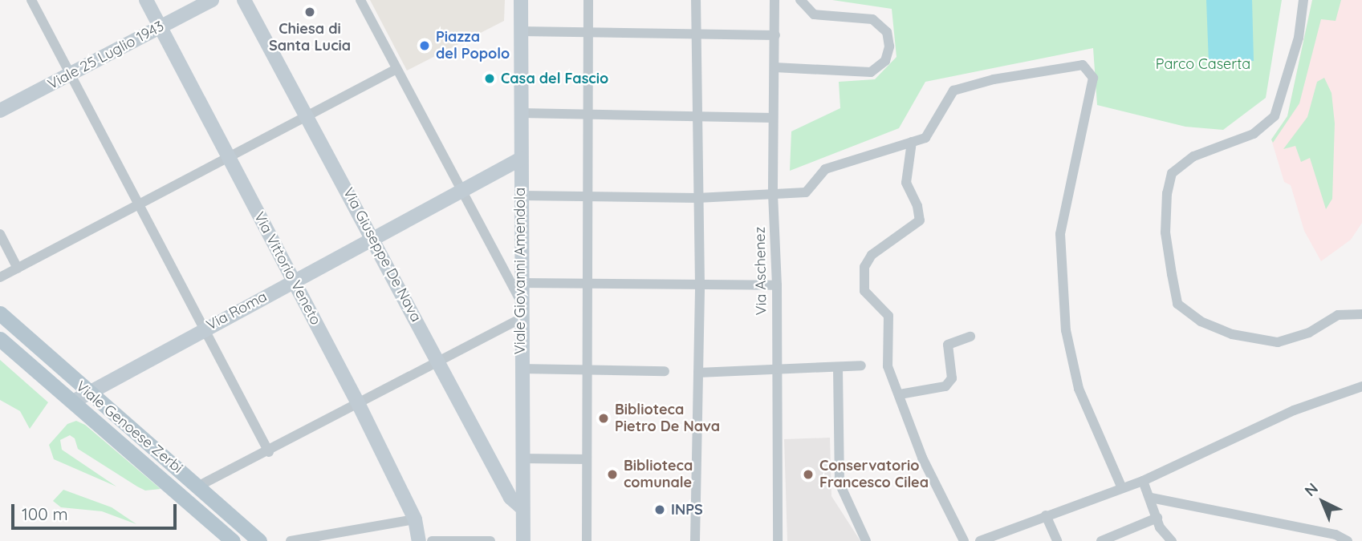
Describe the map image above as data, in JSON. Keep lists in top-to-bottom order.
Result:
{
  "streets": {
    "main road": ["Viale Genoese Zerbi"],
    "street": [
      "Viale 25 Luglio 1943",
      "Via Giuseppe De Nava",
      "Via Vittorio Veneto",
      "Viale Giovanni Amendola",
      "Via Aschenez",
      "Via Roma"
    ]
  },
  "crossings": [
    ["Viale 25 Luglio 1943", "Via Vittorio Veneto"],
    ["Via Giuseppe De Nava", "Viale Giovanni Amendola"],
    ["Via Giuseppe De Nava", "Via Roma"],
    ["Via Vittorio Veneto", "Via Roma"],
    ["Viale Giovanni Amendola", "Via Roma"],
    ["Via Roma", "Viale Genoese Zerbi"]
  ],
  "parks": ["Parco Caserta"],
  "places": [
    "Chiesa di Santa Lucia",
    "Piazza del Popolo",
    "Casa del Fascio",
    "Biblioteca Pietro De Nava",
    "Biblioteca comunale",
    "Conservatorio Francesco Cilea",
    "INPS"
  ],
  "scale_bar": "100 m",
  "north": "top left"
}
